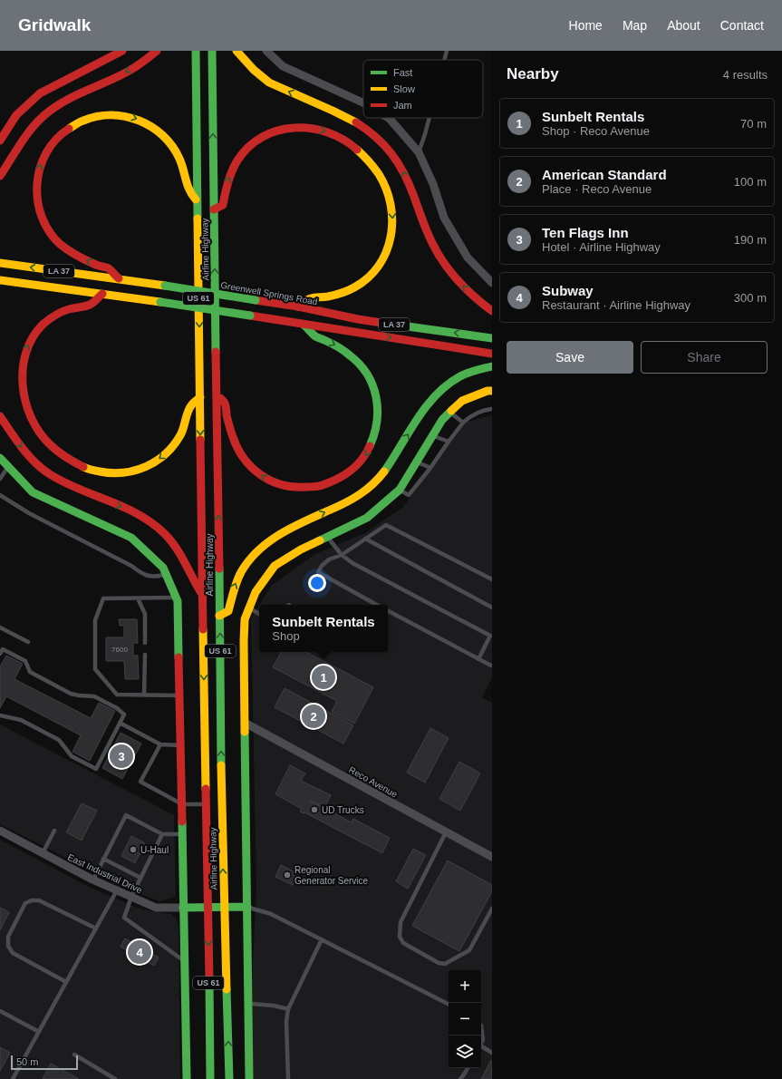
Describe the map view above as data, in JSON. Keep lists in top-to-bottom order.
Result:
{
  "streets": {
    "main road": [
      "Airline Highway",
      "LA 37",
      "Greenwell Springs Road",
      "US 61",
      "East Industrial Drive"
    ],
    "street": ["Reco Avenue"]
  },
  "crossings": [
    ["Airline Highway", "East Industrial Drive"]
  ],
  "places": ["UD Trucks", "U-Haul", "Regional Generator Service"],
  "house_numbers": ["7600"],
  "legend": ["Fast", "Slow", "Jam"],
  "scale_bar": "50 m",
  "page": {
    "header": "Gridwalk",
    "nav": [
      "Home",
      "Map",
      "About",
      "Contact"
    ],
    "heading": ["Nearby", "4 results"],
    "list": [
      {
        "mark": "1",
        "name": "Sunbelt Rentals",
        "note": "Shop · Reco Avenue",
        "value": "70 m"
      },
      {
        "mark": "2",
        "name": "American Standard",
        "note": "Place · Reco Avenue",
        "value": "100 m"
      },
      {
        "mark": "3",
        "name": "Ten Flags Inn",
        "note": "Hotel · Airline Highway",
        "value": "190 m"
      },
      {
        "mark": "4",
        "name": "Subway",
        "note": "Restaurant · Airline Highway",
        "value": "300 m"
      }
    ],
    "buttons": ["Save", "Share"],
    "popup": ["Sunbelt Rentals", "Shop"],
    "pins": [
      "1",
      "2",
      "3",
      "4"
    ],
    "map_buttons": ["+", "−"],
    "scale": "50 m"
  }
}
